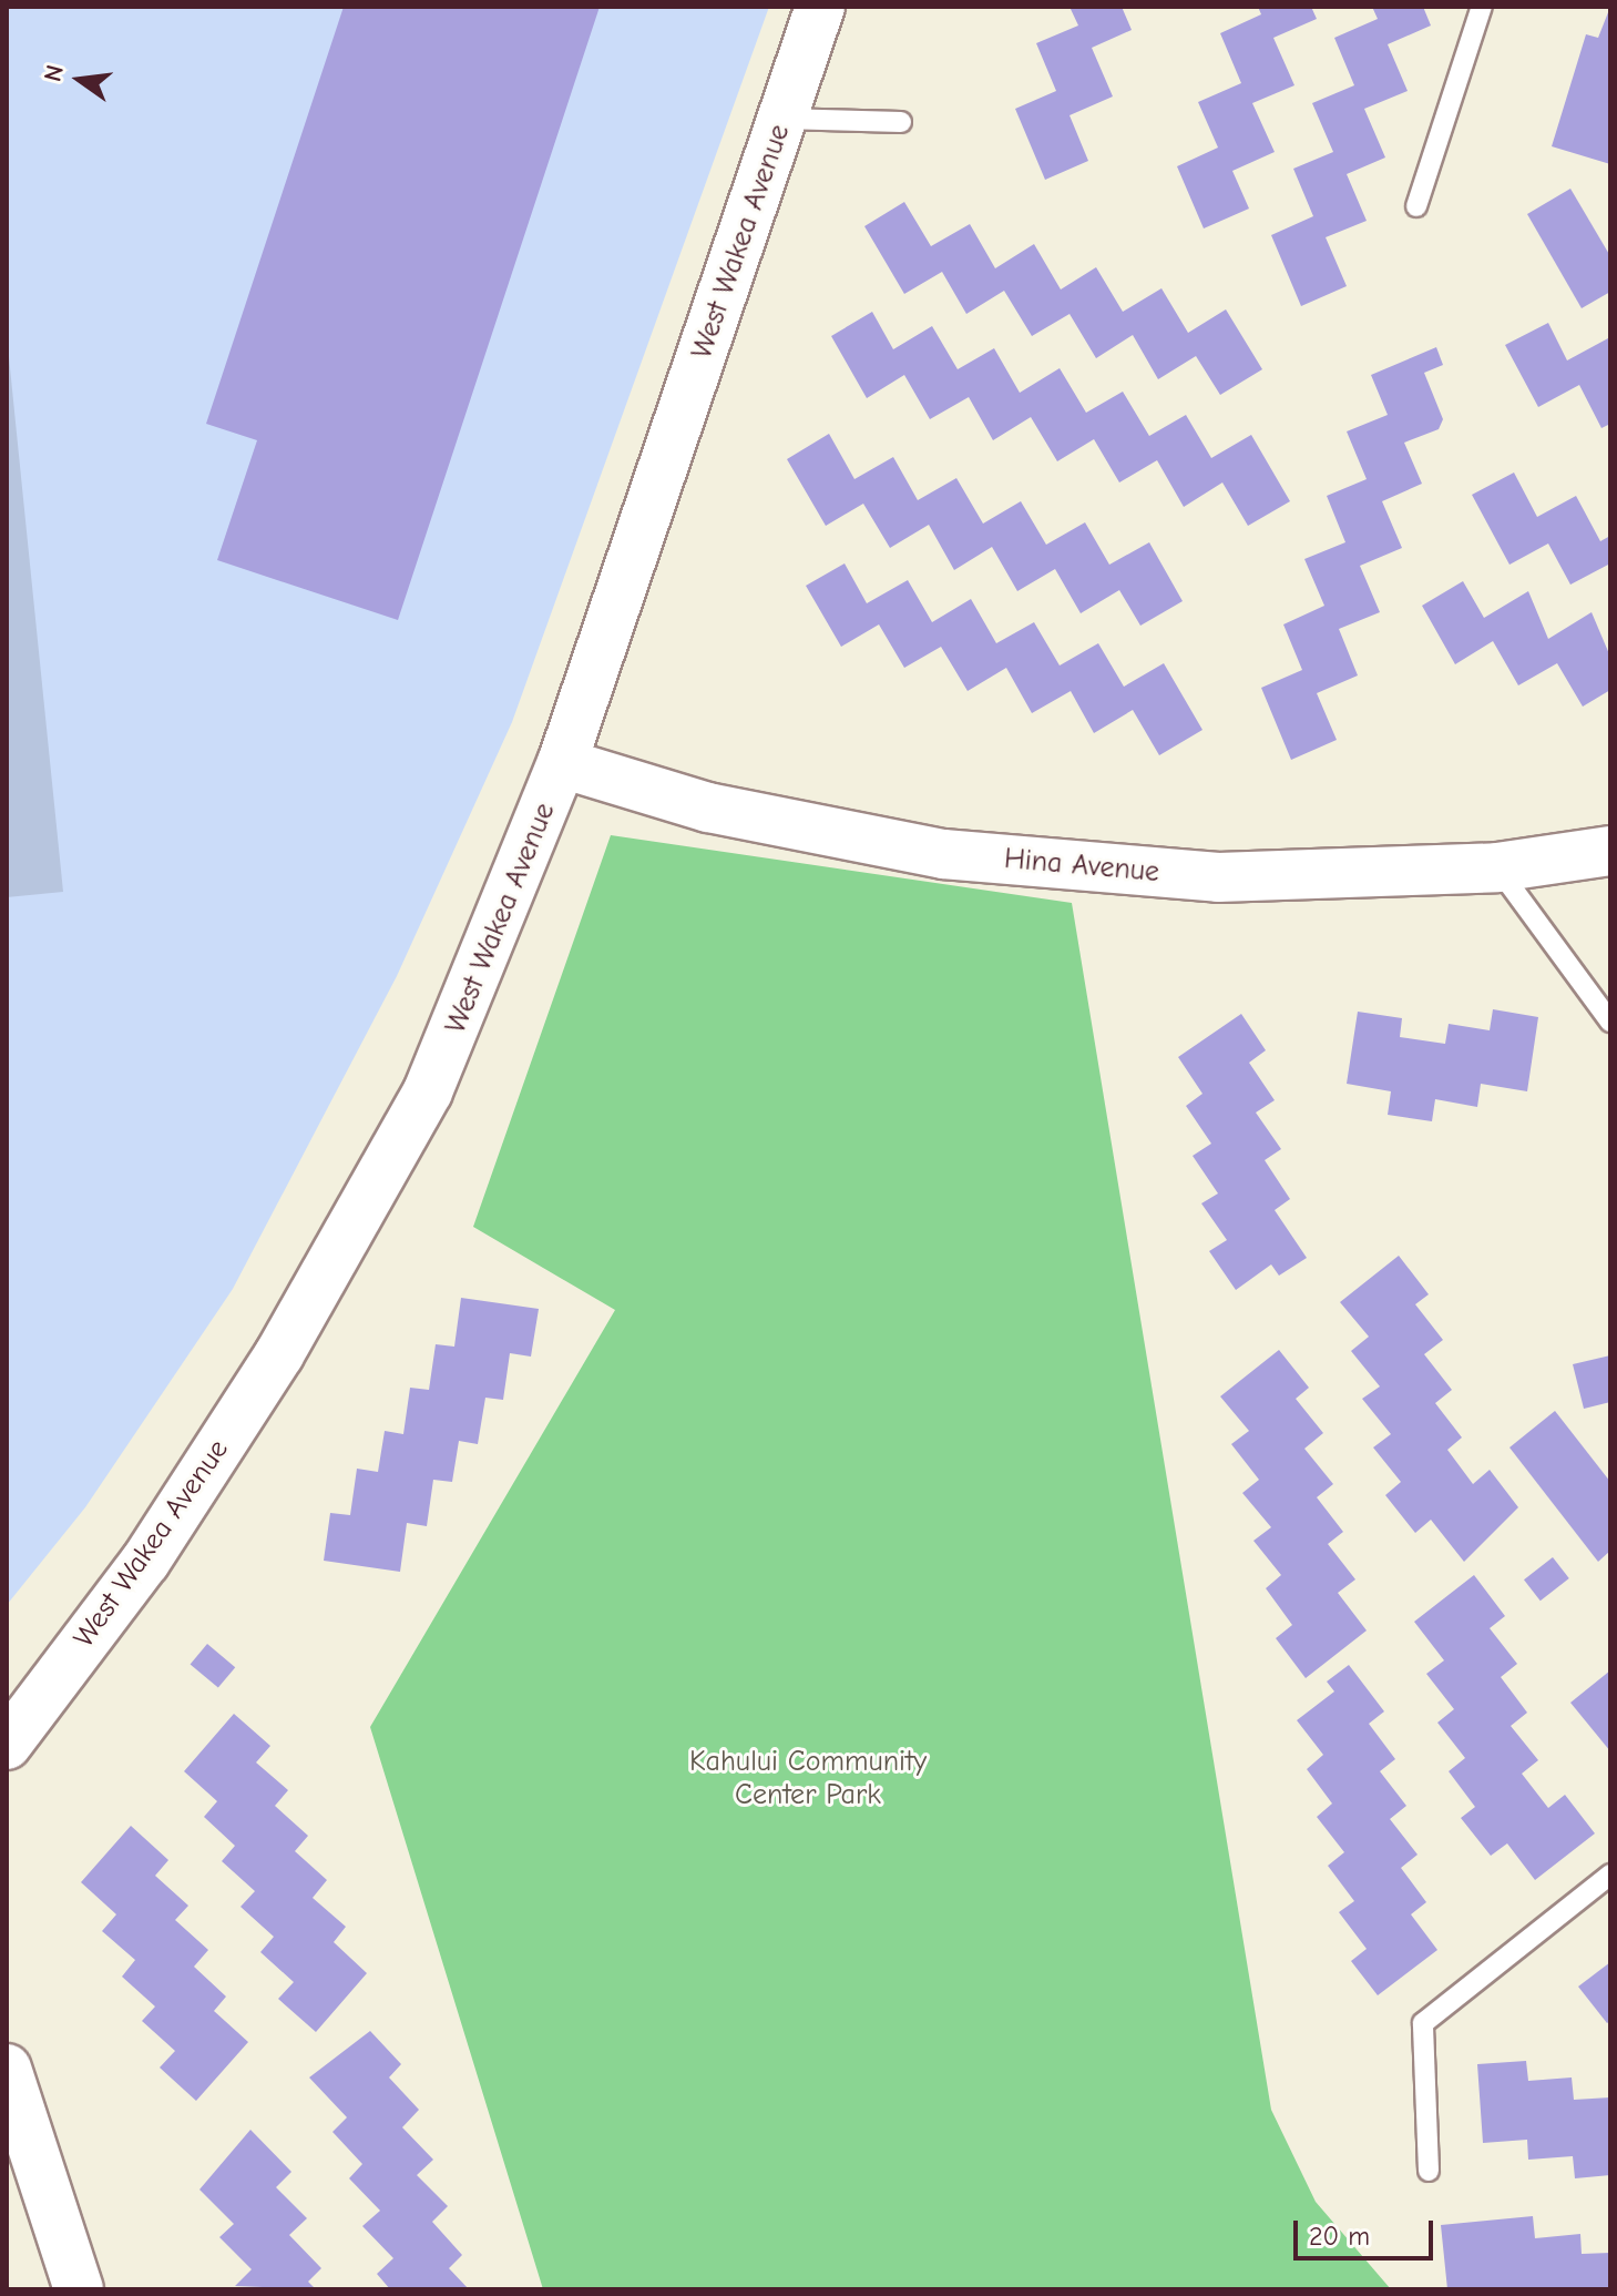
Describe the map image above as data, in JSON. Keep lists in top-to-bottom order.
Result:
{
  "streets": {
    "street": ["West Wakea Avenue", "Hina Avenue"]
  },
  "crossings": [
    ["West Wakea Avenue", "Hina Avenue"]
  ],
  "parks": ["Kahului Community Center Park"],
  "scale_bar": "20 m",
  "north": "left"
}
